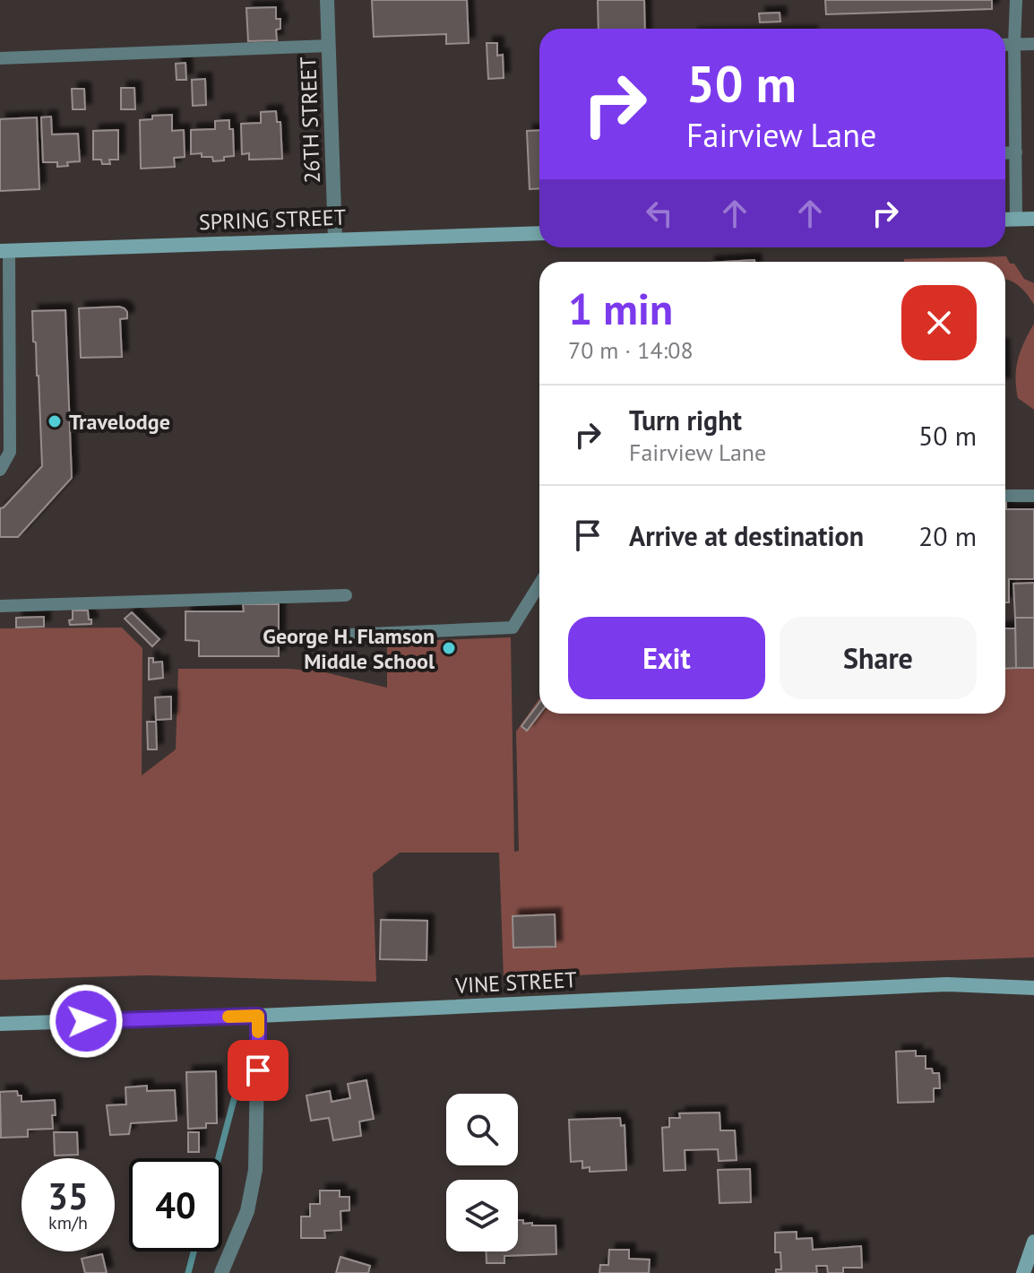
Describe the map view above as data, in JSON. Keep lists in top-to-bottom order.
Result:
{
  "streets": {
    "street": ["26TH STREET", "SPRING STREET", "VINE STREET"]
  },
  "crossings": [
    ["26TH STREET", "SPRING STREET"]
  ],
  "places": ["Travelodge", "George H. Flamson Middle School"],
  "page": {
    "turn": ["50 m", "Fairview Lane"],
    "heading": ["1 min", "70 m · 14:08"],
    "list": [
      {
        "name": "Turn right",
        "note": "Fairview Lane",
        "value": "50 m"
      },
      {
        "name": "Arrive at destination",
        "value": "20 m"
      }
    ],
    "buttons": ["Exit", "Share"],
    "speed": "35 km/h",
    "limit": "40"
  }
}
